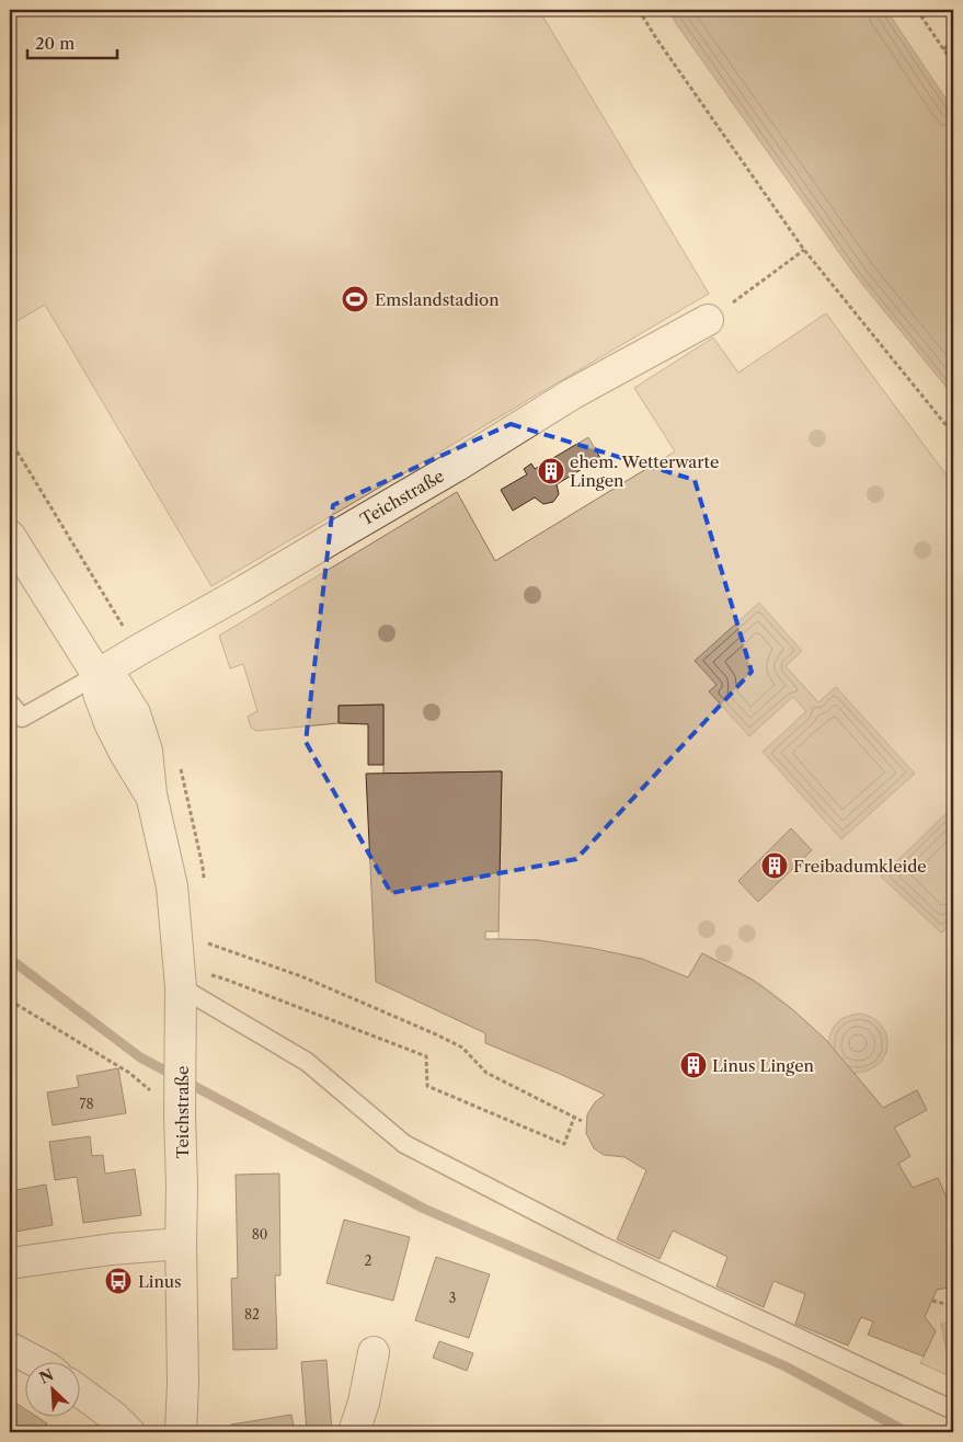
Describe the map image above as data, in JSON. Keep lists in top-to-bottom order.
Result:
{
  "streets": {
    "street": ["Teichstraße"]
  },
  "places": {
    "sports": ["Emslandstadion"],
    "building": ["ehem. Wetterwarte Lingen", "Freibadumkleide", "Linus Lingen"],
    "bus stop": ["Linus"]
  },
  "house_numbers": [
    "78",
    "80",
    "2",
    "3",
    "82"
  ],
  "scale_bar": "20 m",
  "north": "top left"
}
